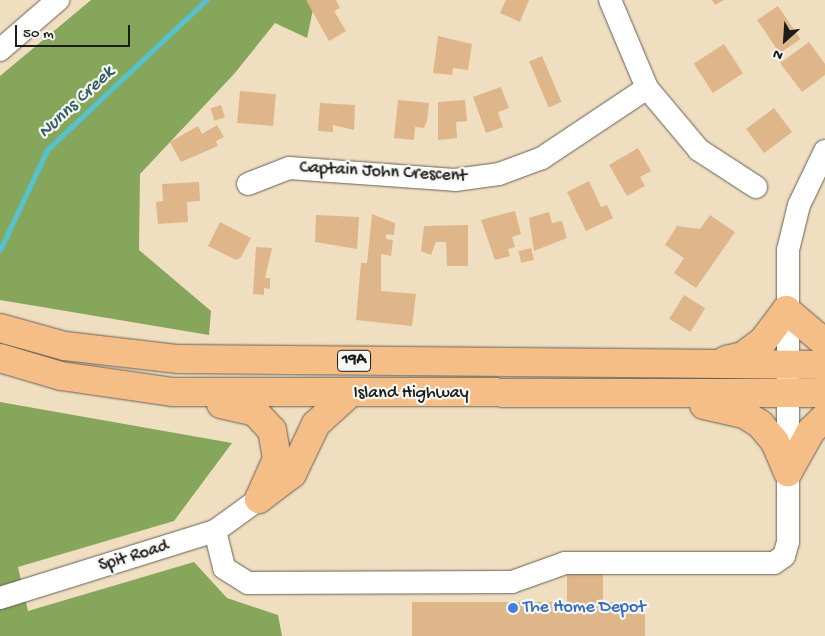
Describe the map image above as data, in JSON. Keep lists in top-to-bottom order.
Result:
{
  "streets": {
    "main road": ["19A", "Island Highway"],
    "street": ["Captain John Crescent", "Spit Road"]
  },
  "water": ["Nunns Creek"],
  "places": ["The Home Depot"],
  "scale_bar": "50 m",
  "north": "bottom left"
}
